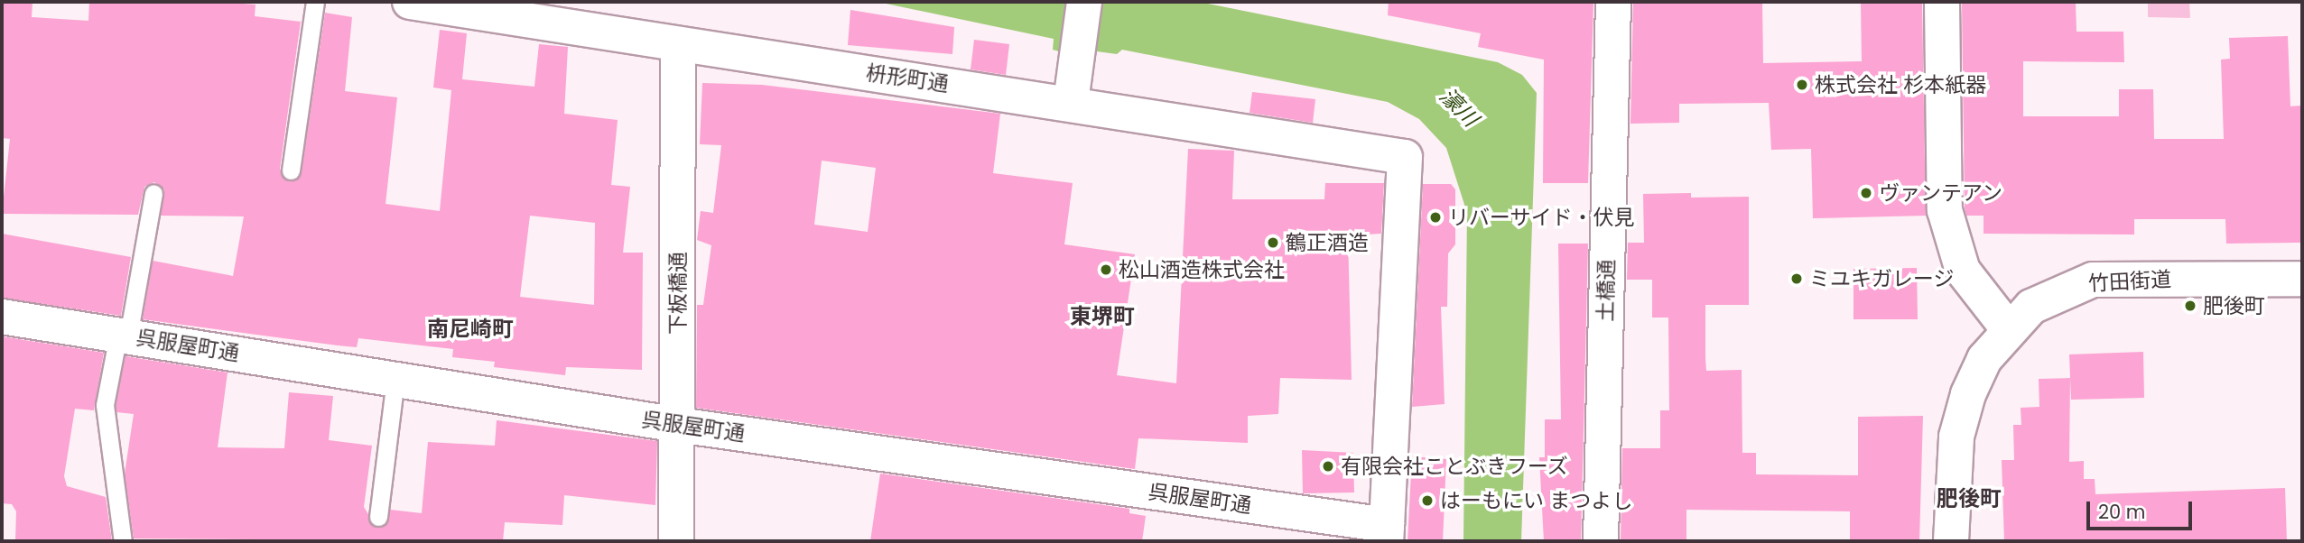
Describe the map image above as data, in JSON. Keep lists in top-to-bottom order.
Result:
{
  "streets": {
    "street": [
      "枡形町通",
      "竹田街道",
      "土橋通",
      "下板橋通",
      "呉服屋町通"
    ]
  },
  "crossings": [
    ["枡形町通", "下板橋通"],
    ["枡形町通", "呉服屋町通"],
    ["下板橋通", "呉服屋町通"]
  ],
  "districts": ["東堺町", "南尼崎町", "肥後町"],
  "water": ["濠川"],
  "places": [
    "株式会社 杉本紙器",
    "ヴァンテアン",
    "リバーサイド・伏見",
    "鶴正酒造",
    "松山酒造株式会社",
    "ミユキガレージ",
    "肥後町",
    "有限会社ことぶきフーズ",
    "はーもにい まつよし"
  ],
  "scale_bar": "20 m"
}
